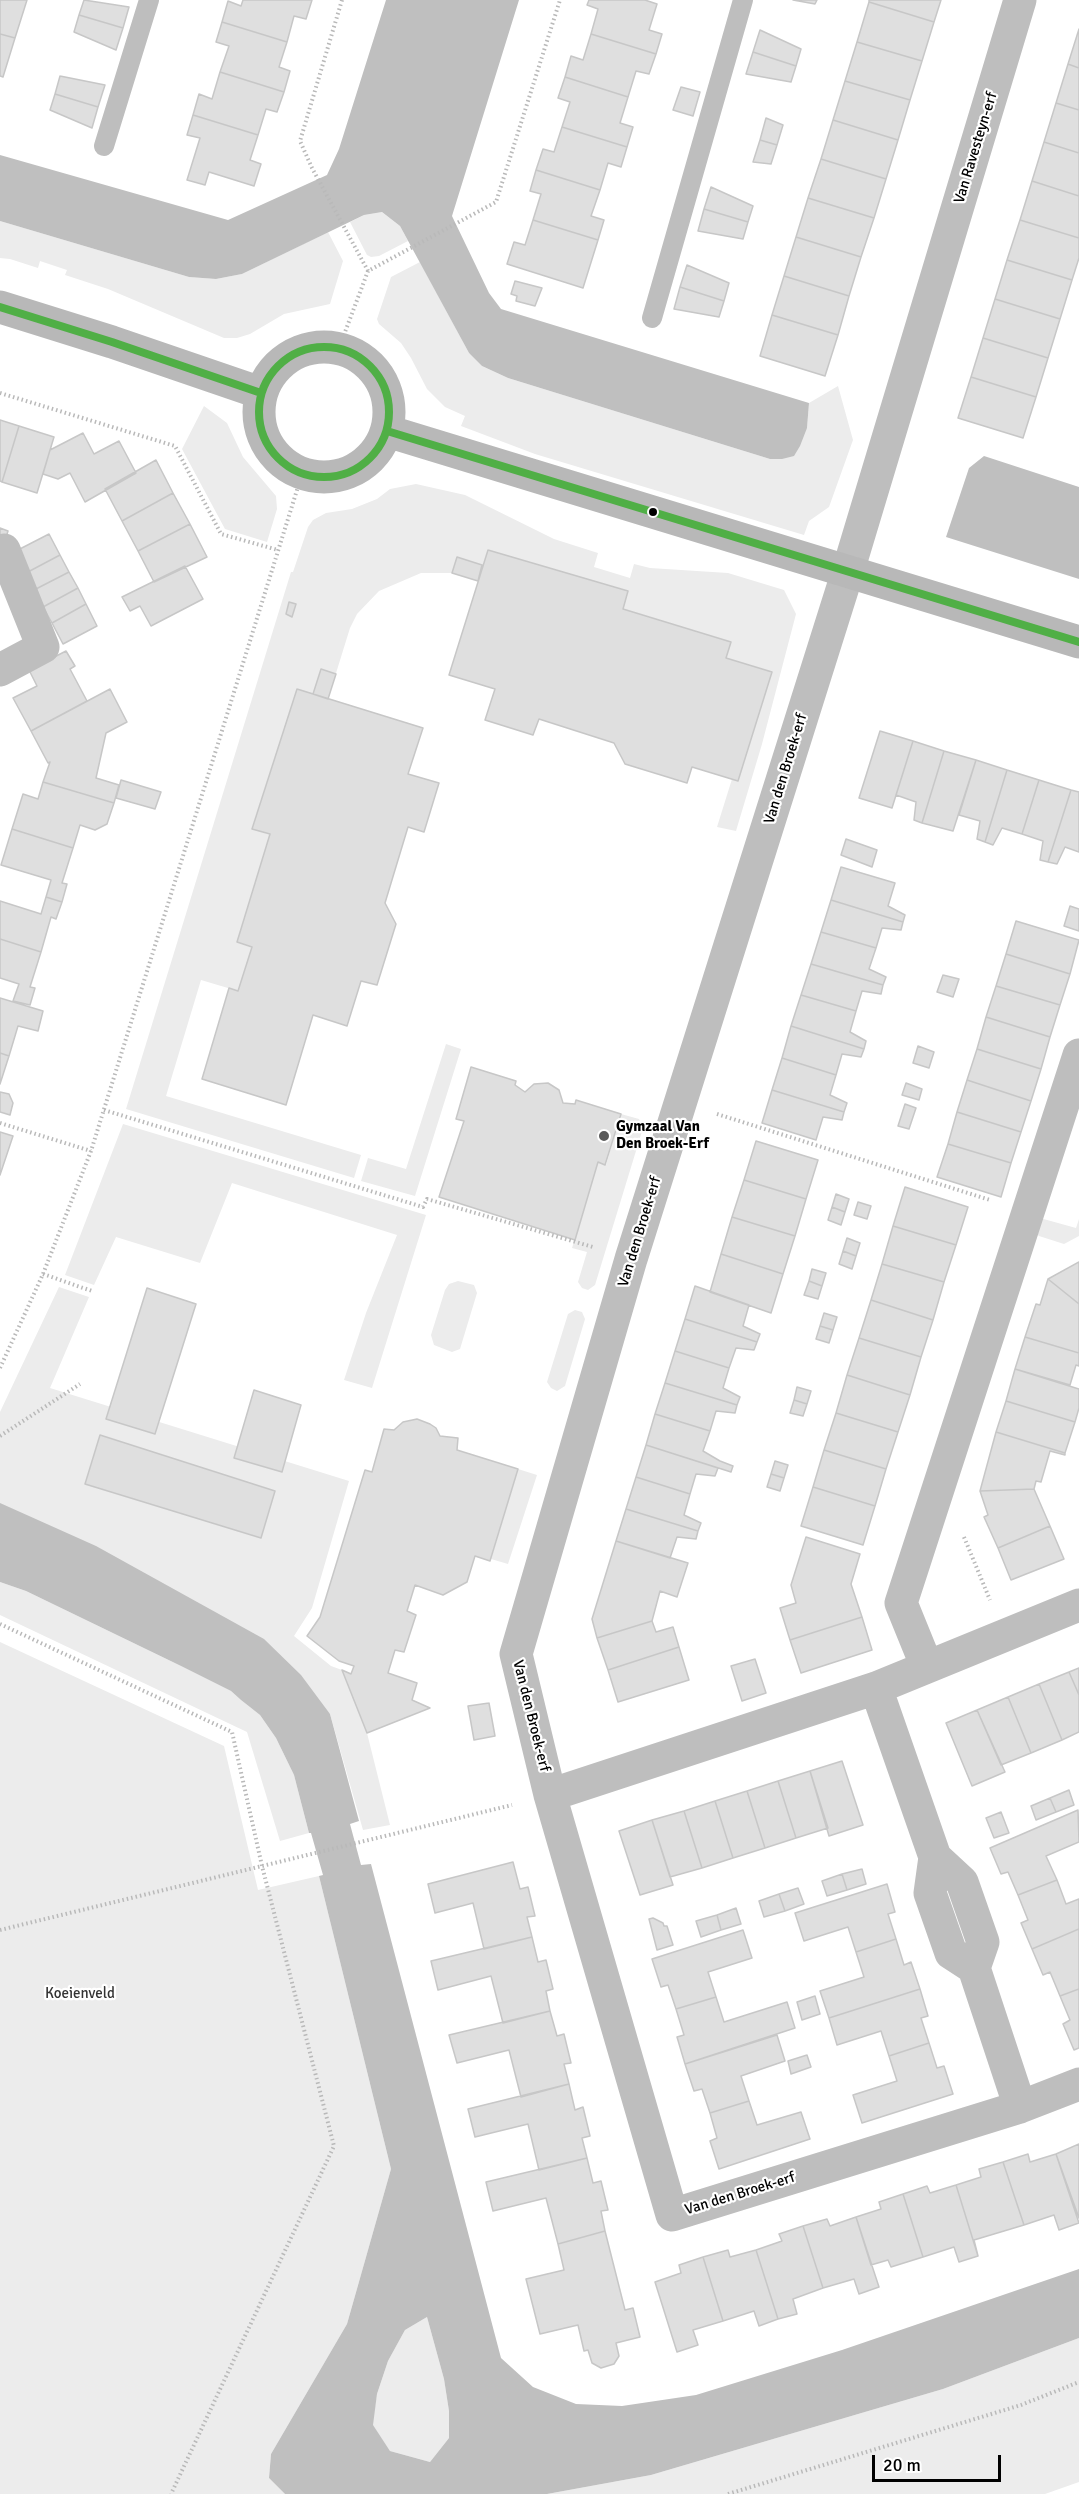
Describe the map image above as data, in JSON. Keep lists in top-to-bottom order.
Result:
{
  "streets": {
    "street": ["Van Ravesteyn-erf", "Van den Broek-erf"]
  },
  "crossings": [
    ["Van Ravesteyn-erf", "Van den Broek-erf"]
  ],
  "parks": ["Koeienveld"],
  "places": ["Gymzaal Van Den Broek-Erf"],
  "scale_bar": "20 m"
}
